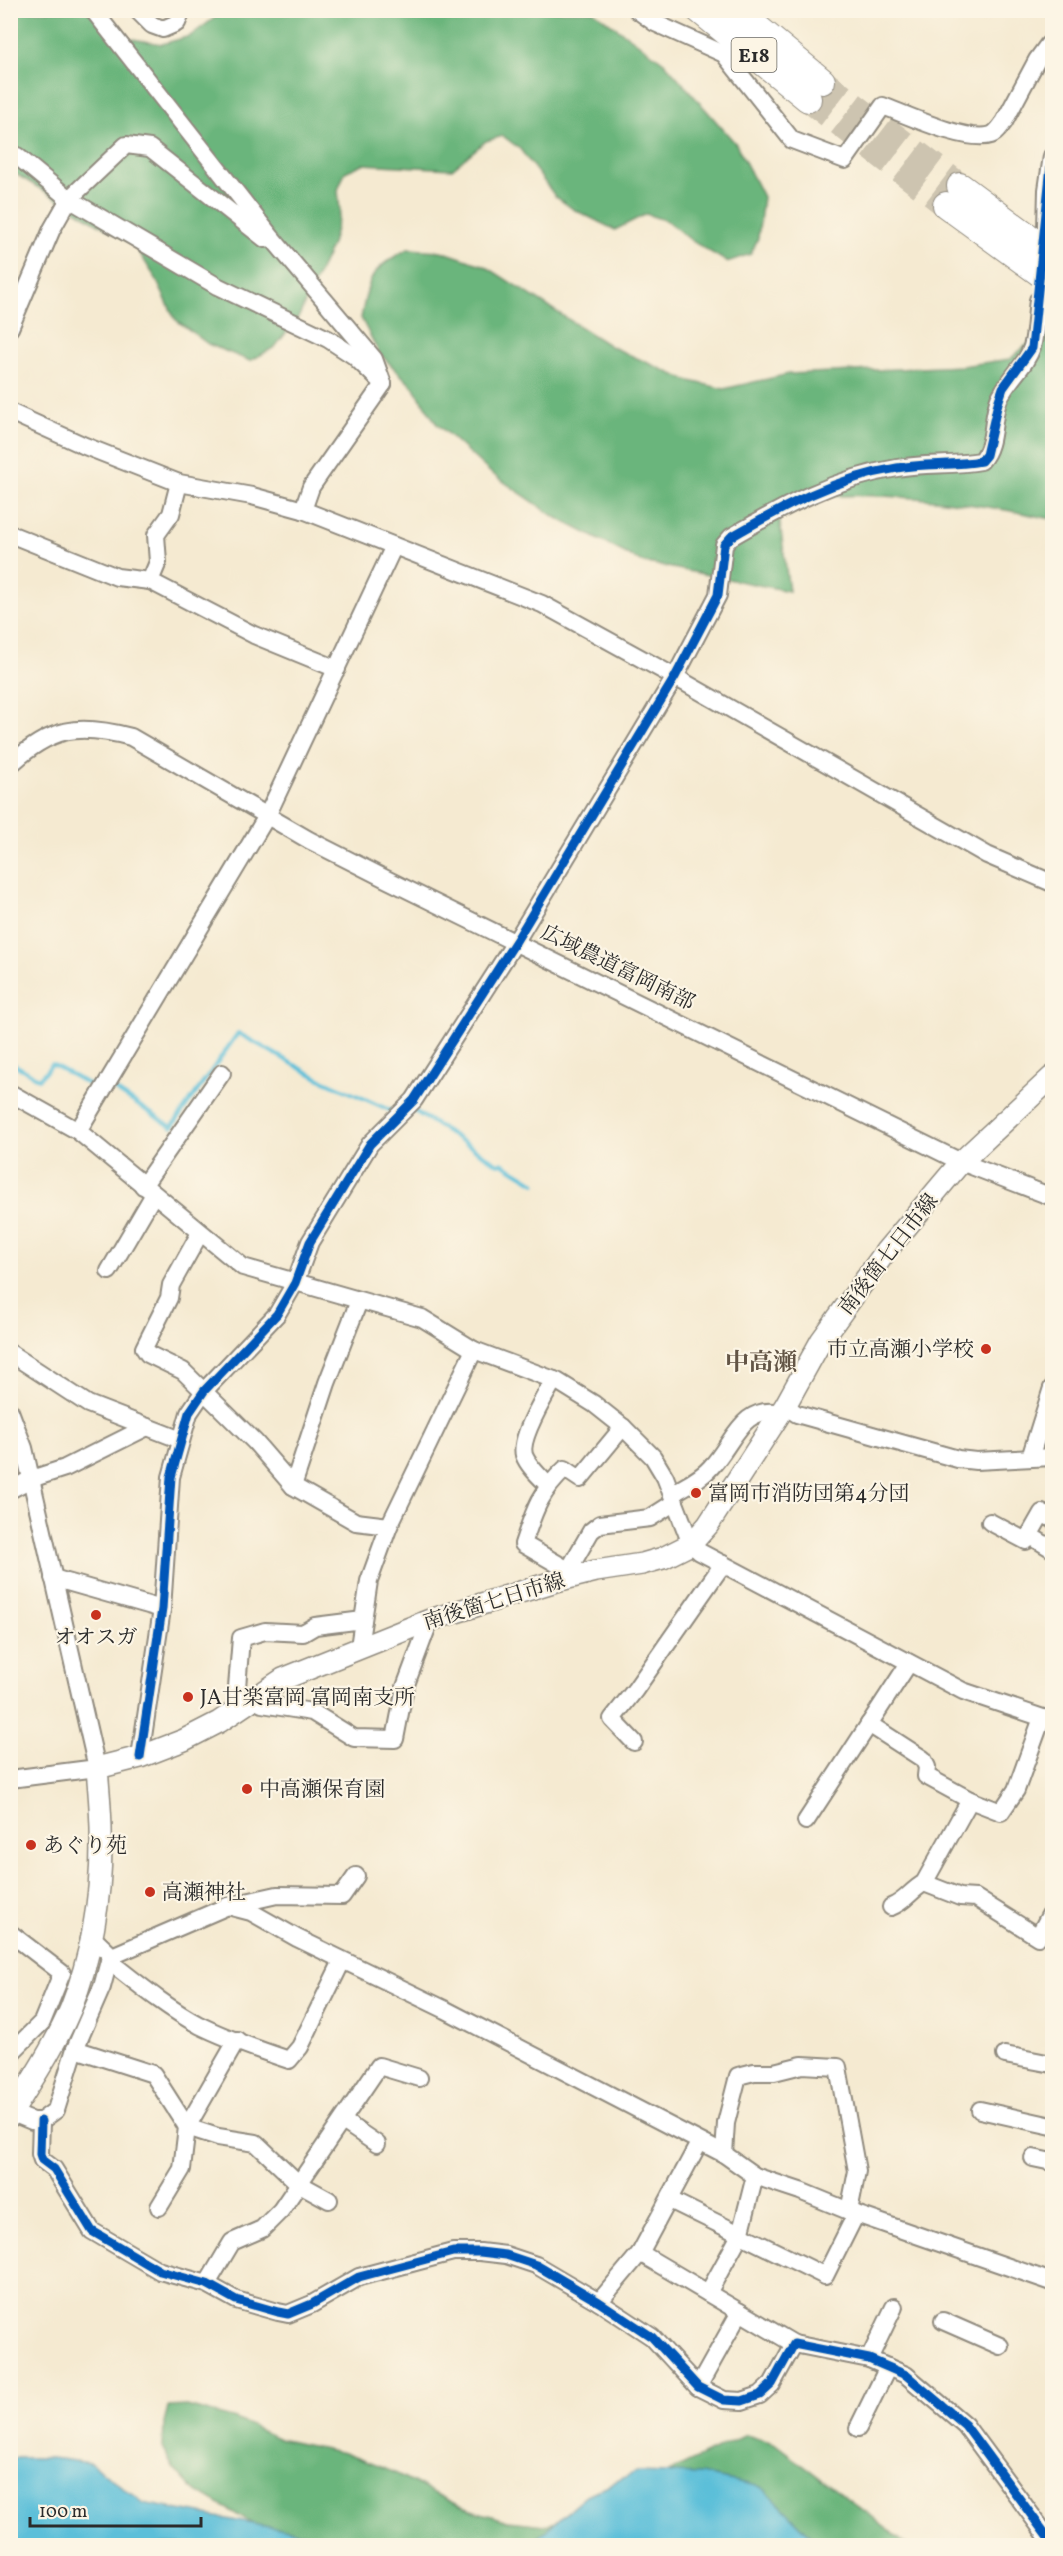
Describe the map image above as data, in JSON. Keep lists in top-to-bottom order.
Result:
{
  "streets": {
    "highway": ["E18"],
    "main road": ["南後箇七日市線"],
    "street": ["広域農道富岡南部"]
  },
  "crossings": [
    ["広域農道富岡南部", "南後箇七日市線"]
  ],
  "districts": ["中高瀬"],
  "places": [
    "市立高瀬小学校",
    "富岡市消防団第4分団",
    "オオスガ",
    "JA甘楽富岡 富岡南支所",
    "中高瀬保育園",
    "あぐり苑",
    "高瀬神社"
  ],
  "scale_bar": "100 m"
}
